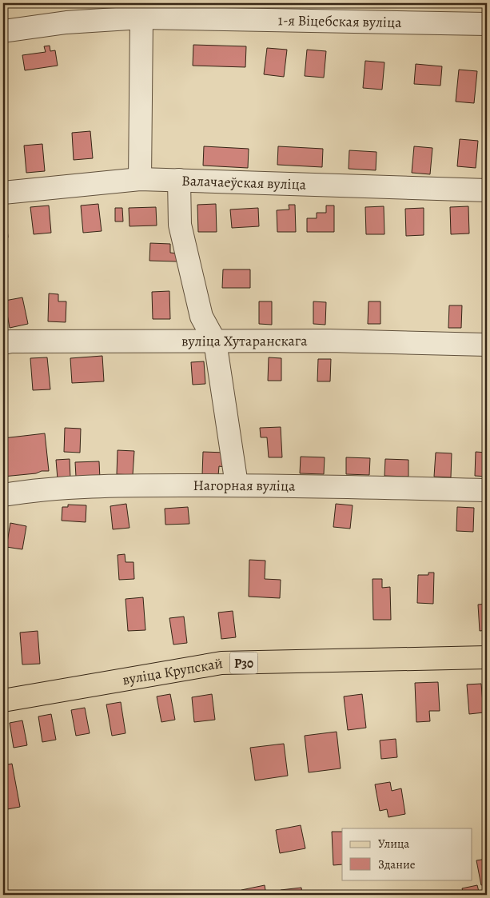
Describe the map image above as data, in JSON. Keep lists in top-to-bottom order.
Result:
{
  "streets": {
    "main road": ["Р30", "вуліца Крупскай"],
    "street": [
      "1-я Віцебская вуліца",
      "Валачаеўская вуліца",
      "вуліца Хутаранскага",
      "Нагорная вуліца"
    ]
  },
  "legend": ["Улица", "Здание"]
}
